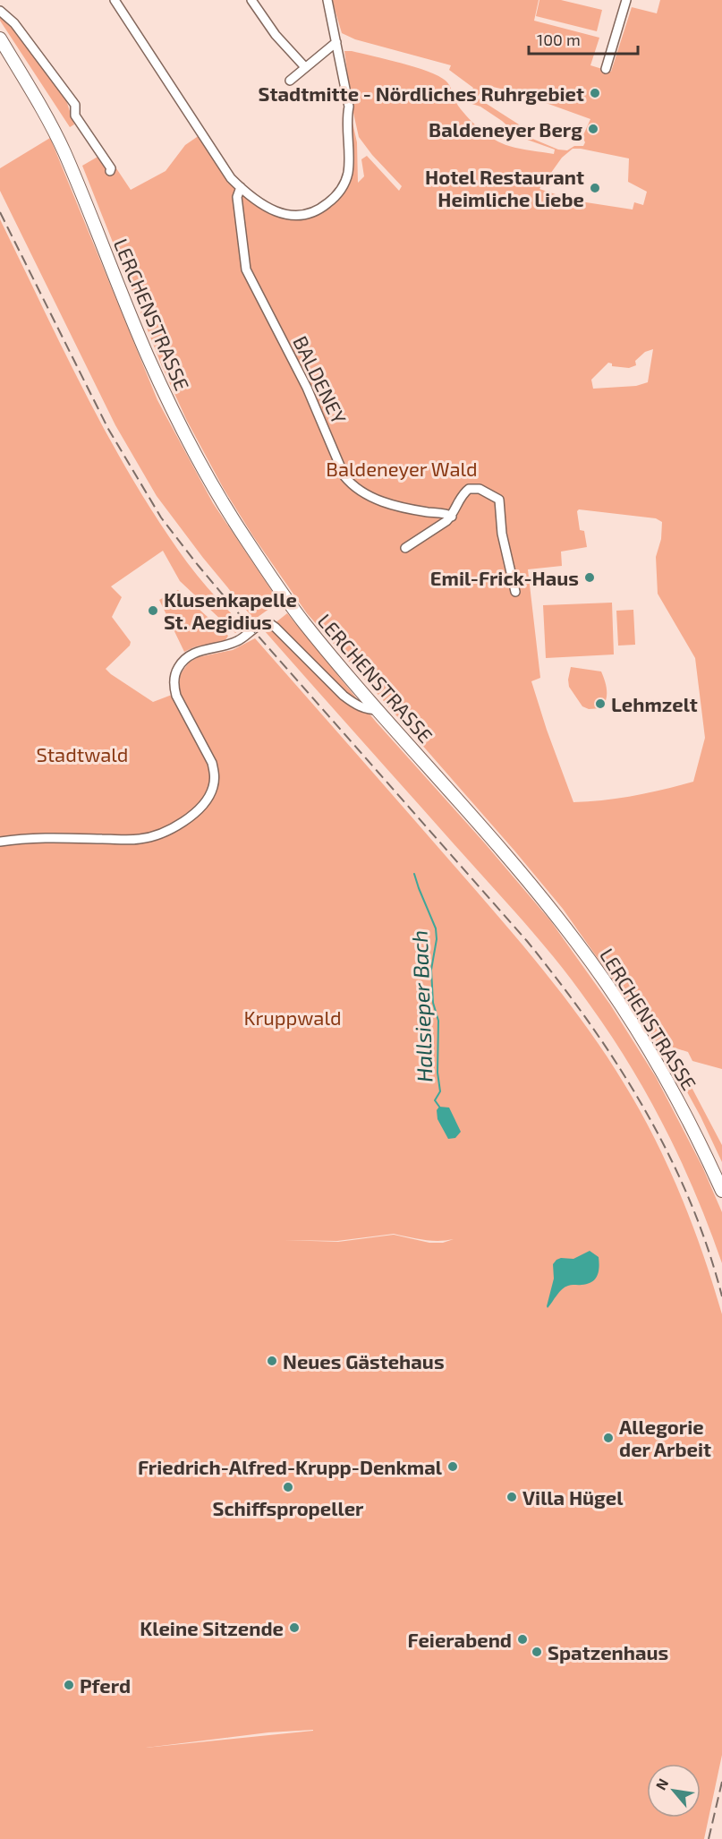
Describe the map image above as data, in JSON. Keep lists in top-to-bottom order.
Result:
{
  "streets": {
    "main road": ["LERCHENSTRASSE"],
    "street": ["BALDENEY"]
  },
  "water": ["Hallsieper Bach"],
  "parks": ["Baldeneyer Wald", "Stadtwald", "Kruppwald"],
  "places": [
    "Stadtmitte - Nördliches Ruhrgebiet",
    "Baldeneyer Berg",
    "Hotel Restaurant Heimliche Liebe",
    "Emil-Frick-Haus",
    "Klusenkapelle St. Aegidius",
    "Lehmzelt",
    "Neues Gästehaus",
    "Allegorie der Arbeit",
    "Friedrich-Alfred-Krupp-Denkmal",
    "Schiffspropeller",
    "Villa Hügel",
    "Kleine Sitzende",
    "Feierabend",
    "Spatzenhaus",
    "Pferd"
  ],
  "scale_bar": "100 m",
  "north": "top left"
}
